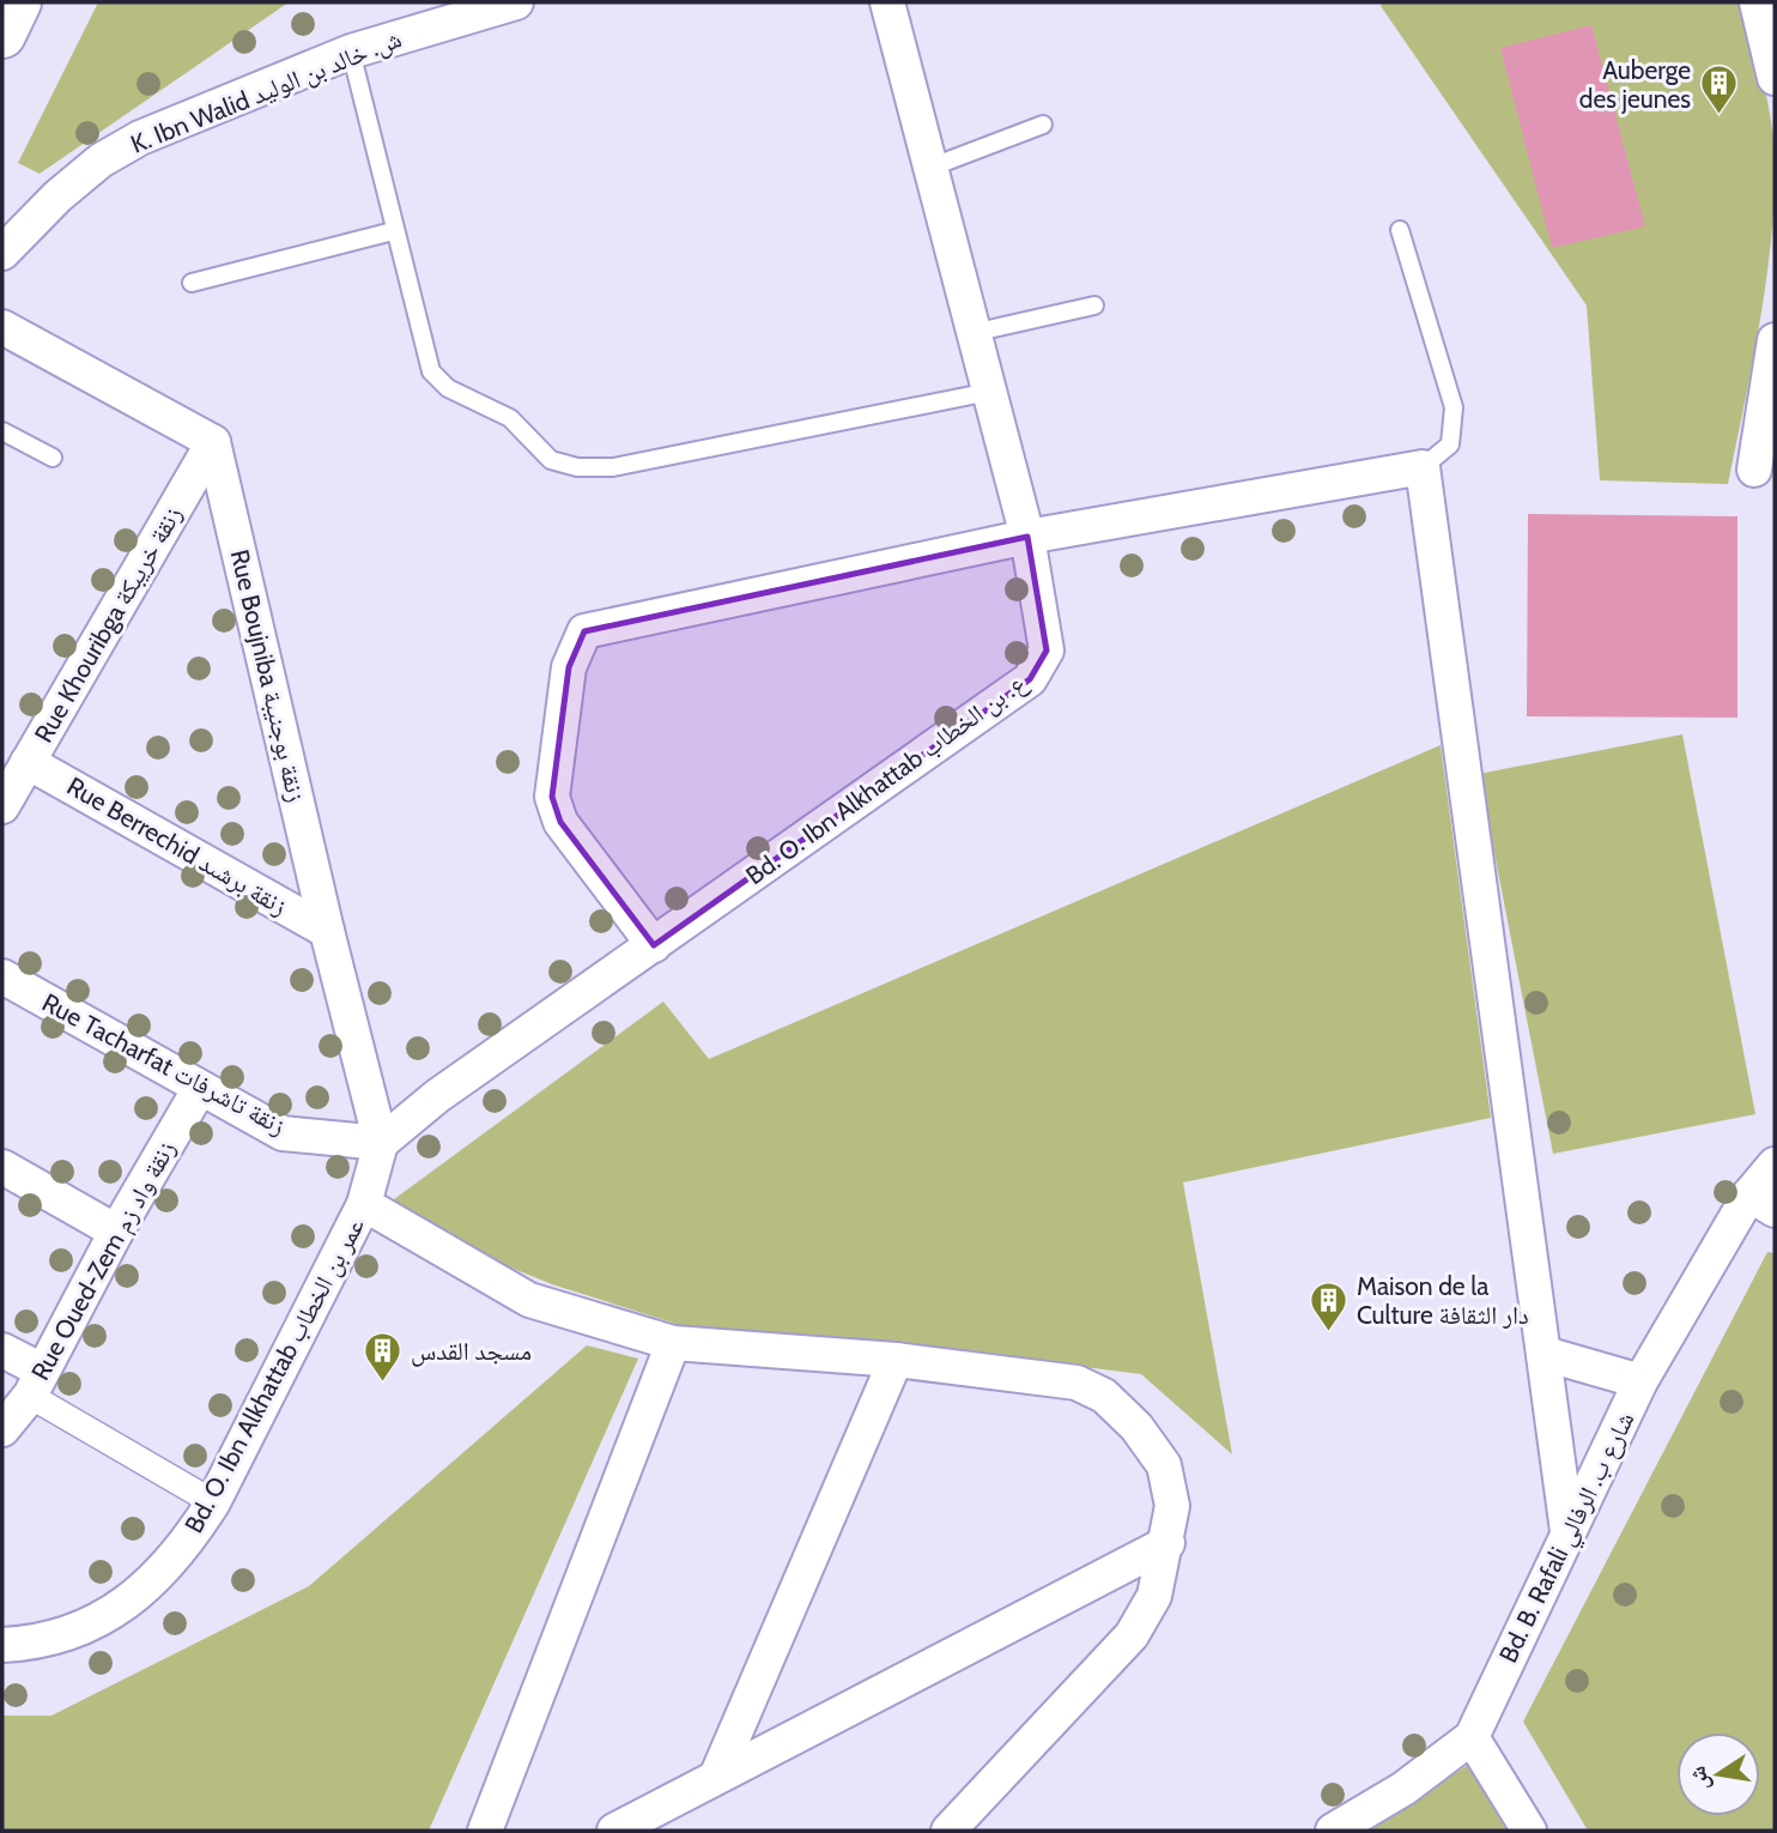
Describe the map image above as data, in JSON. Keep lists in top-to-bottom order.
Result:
{
  "streets": {
    "street": [
      "K. Ibn Walid ش. خالد بن الوليد",
      "Rue Khouribga زنقة خريبكة",
      "Rue Boujniba زنقة بوجنيبة",
      "Bd. O. Ibn Alkhattab ع. بن الخطاب",
      "Rue Berrechid زنقة برشىد",
      "Rue Tacharfat زنقة تاشرفات",
      "Rue Oued-Zem زنقة واد زم",
      "Bd. O. Ibn Alkhattab عمر بن الخطاب",
      "Bd. B. Rafali شارع ب. الرفالي"
    ]
  },
  "crossings": [
    ["Rue Khouribga زنقة خريبكة", "Rue Boujniba زنقة بوجنيبة"],
    ["Rue Khouribga زنقة خريبكة", "Rue Berrechid زنقة برشىد"],
    ["Rue Boujniba زنقة بوجنيبة", "Bd. O. Ibn Alkhattab ع. بن الخطاب"],
    ["Rue Boujniba زنقة بوجنيبة", "Rue Berrechid زنقة برشىد"],
    ["Rue Boujniba زنقة بوجنيبة", "Rue Tacharfat زنقة تاشرفات"],
    ["Rue Boujniba زنقة بوجنيبة", "Bd. O. Ibn Alkhattab عمر بن الخطاب"],
    ["Bd. O. Ibn Alkhattab ع. بن الخطاب", "Rue Tacharfat زنقة تاشرفات"],
    ["Bd. O. Ibn Alkhattab ع. بن الخطاب", "Bd. O. Ibn Alkhattab عمر بن الخطاب"],
    ["Rue Tacharfat زنقة تاشرفات", "Rue Oued-Zem زنقة واد زم"],
    ["Rue Tacharfat زنقة تاشرفات", "Bd. O. Ibn Alkhattab عمر بن الخطاب"]
  ],
  "places": {
    "building": ["Auberge des jeunes", "Maison de la Culture دار الثقافة", "مسجد القدس"]
  },
  "north": "left"
}
